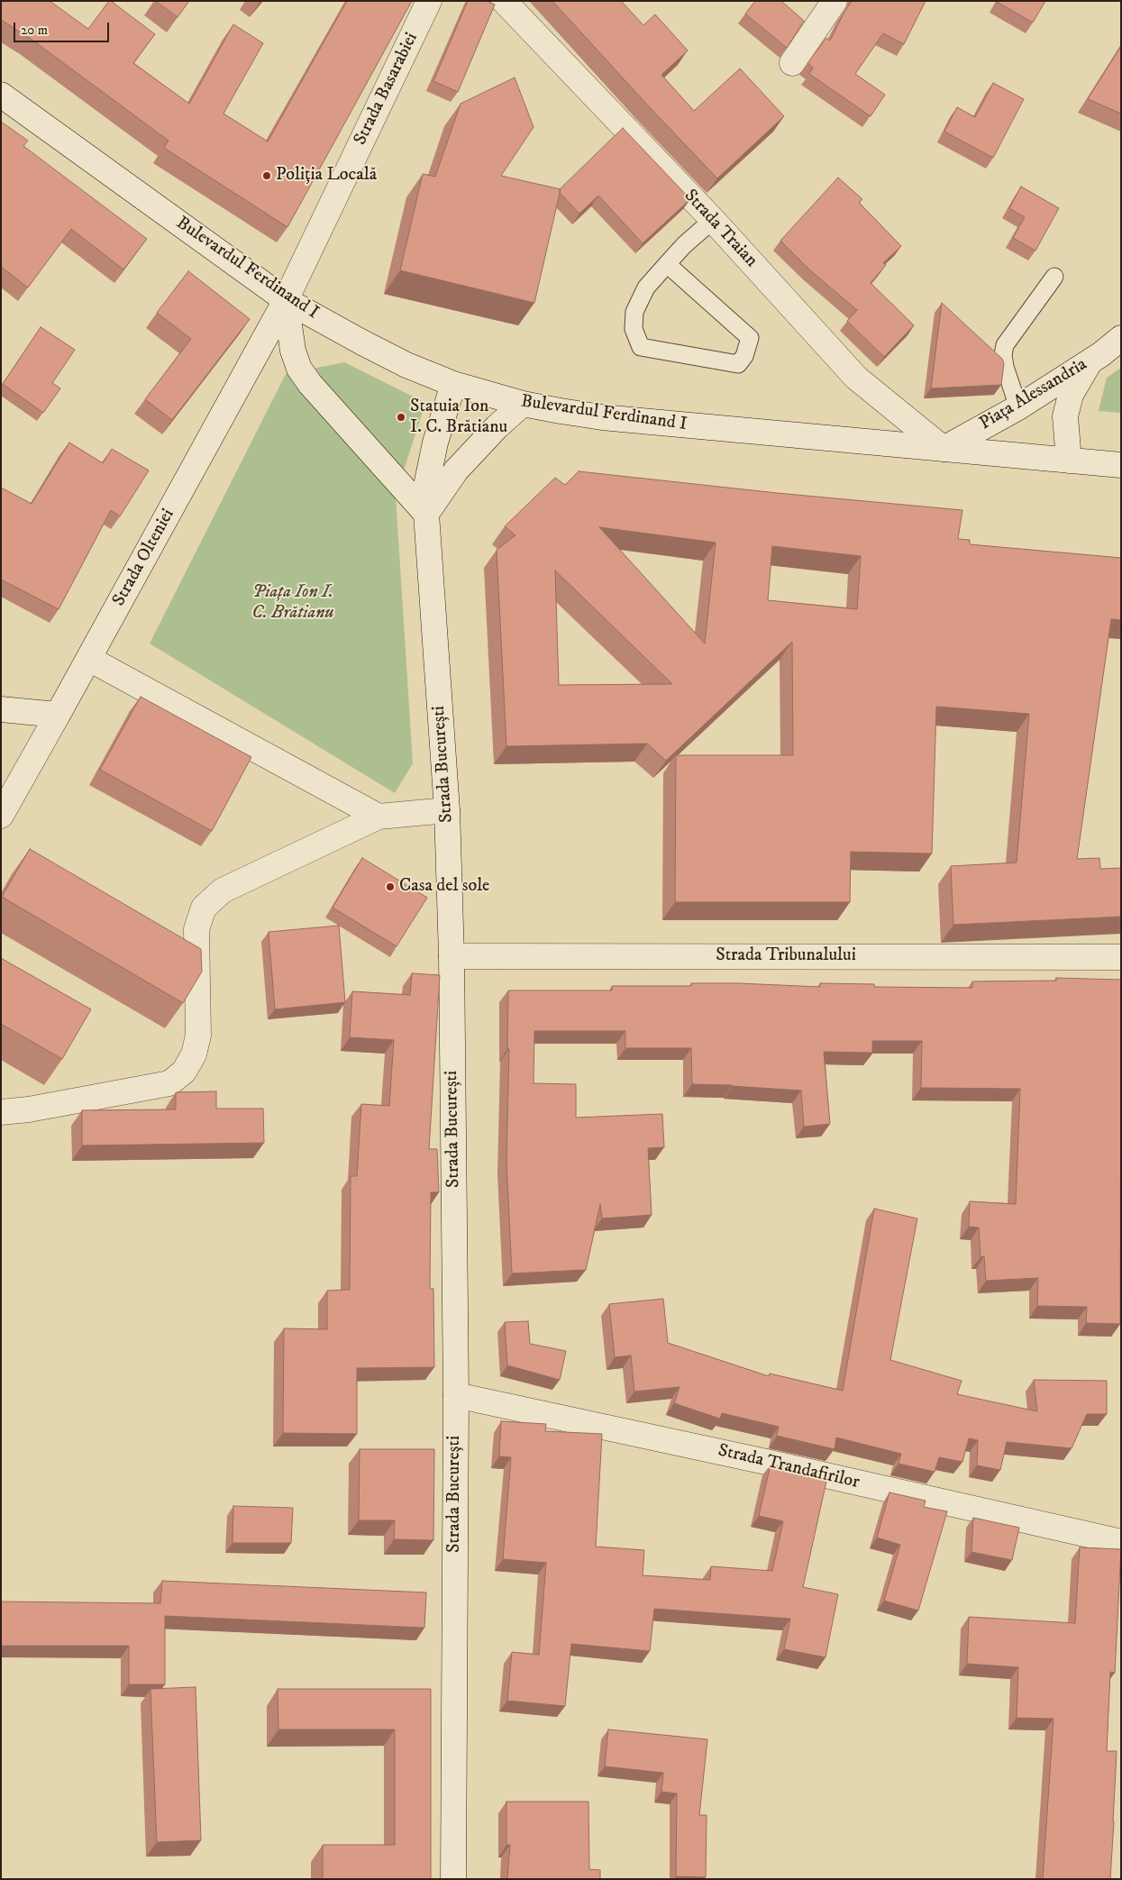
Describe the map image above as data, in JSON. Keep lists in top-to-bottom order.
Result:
{
  "streets": {
    "street": [
      "Strada Basarabiei",
      "Strada Traian",
      "Bulevardul Ferdinand I",
      "Piața Alessandria",
      "Strada Olteniei",
      "Strada București",
      "Strada Tribunalului",
      "Strada Trandafirilor"
    ]
  },
  "crossings": [
    ["Strada Basarabiei", "Bulevardul Ferdinand I"],
    ["Strada Basarabiei", "Strada Olteniei"],
    ["Strada Traian", "Bulevardul Ferdinand I"],
    ["Strada Traian", "Piața Alessandria"],
    ["Bulevardul Ferdinand I", "Piața Alessandria"],
    ["Bulevardul Ferdinand I", "Strada Olteniei"],
    ["Bulevardul Ferdinand I", "Strada București"],
    ["Strada București", "Strada Tribunalului"],
    ["Strada București", "Strada Trandafirilor"]
  ],
  "parks": ["Piața Ion I. C. Brătianu"],
  "places": ["Poliția Locală", "Statuia Ion I. C. Brătianu", "Casa del sole"],
  "scale_bar": "20 m"
}
